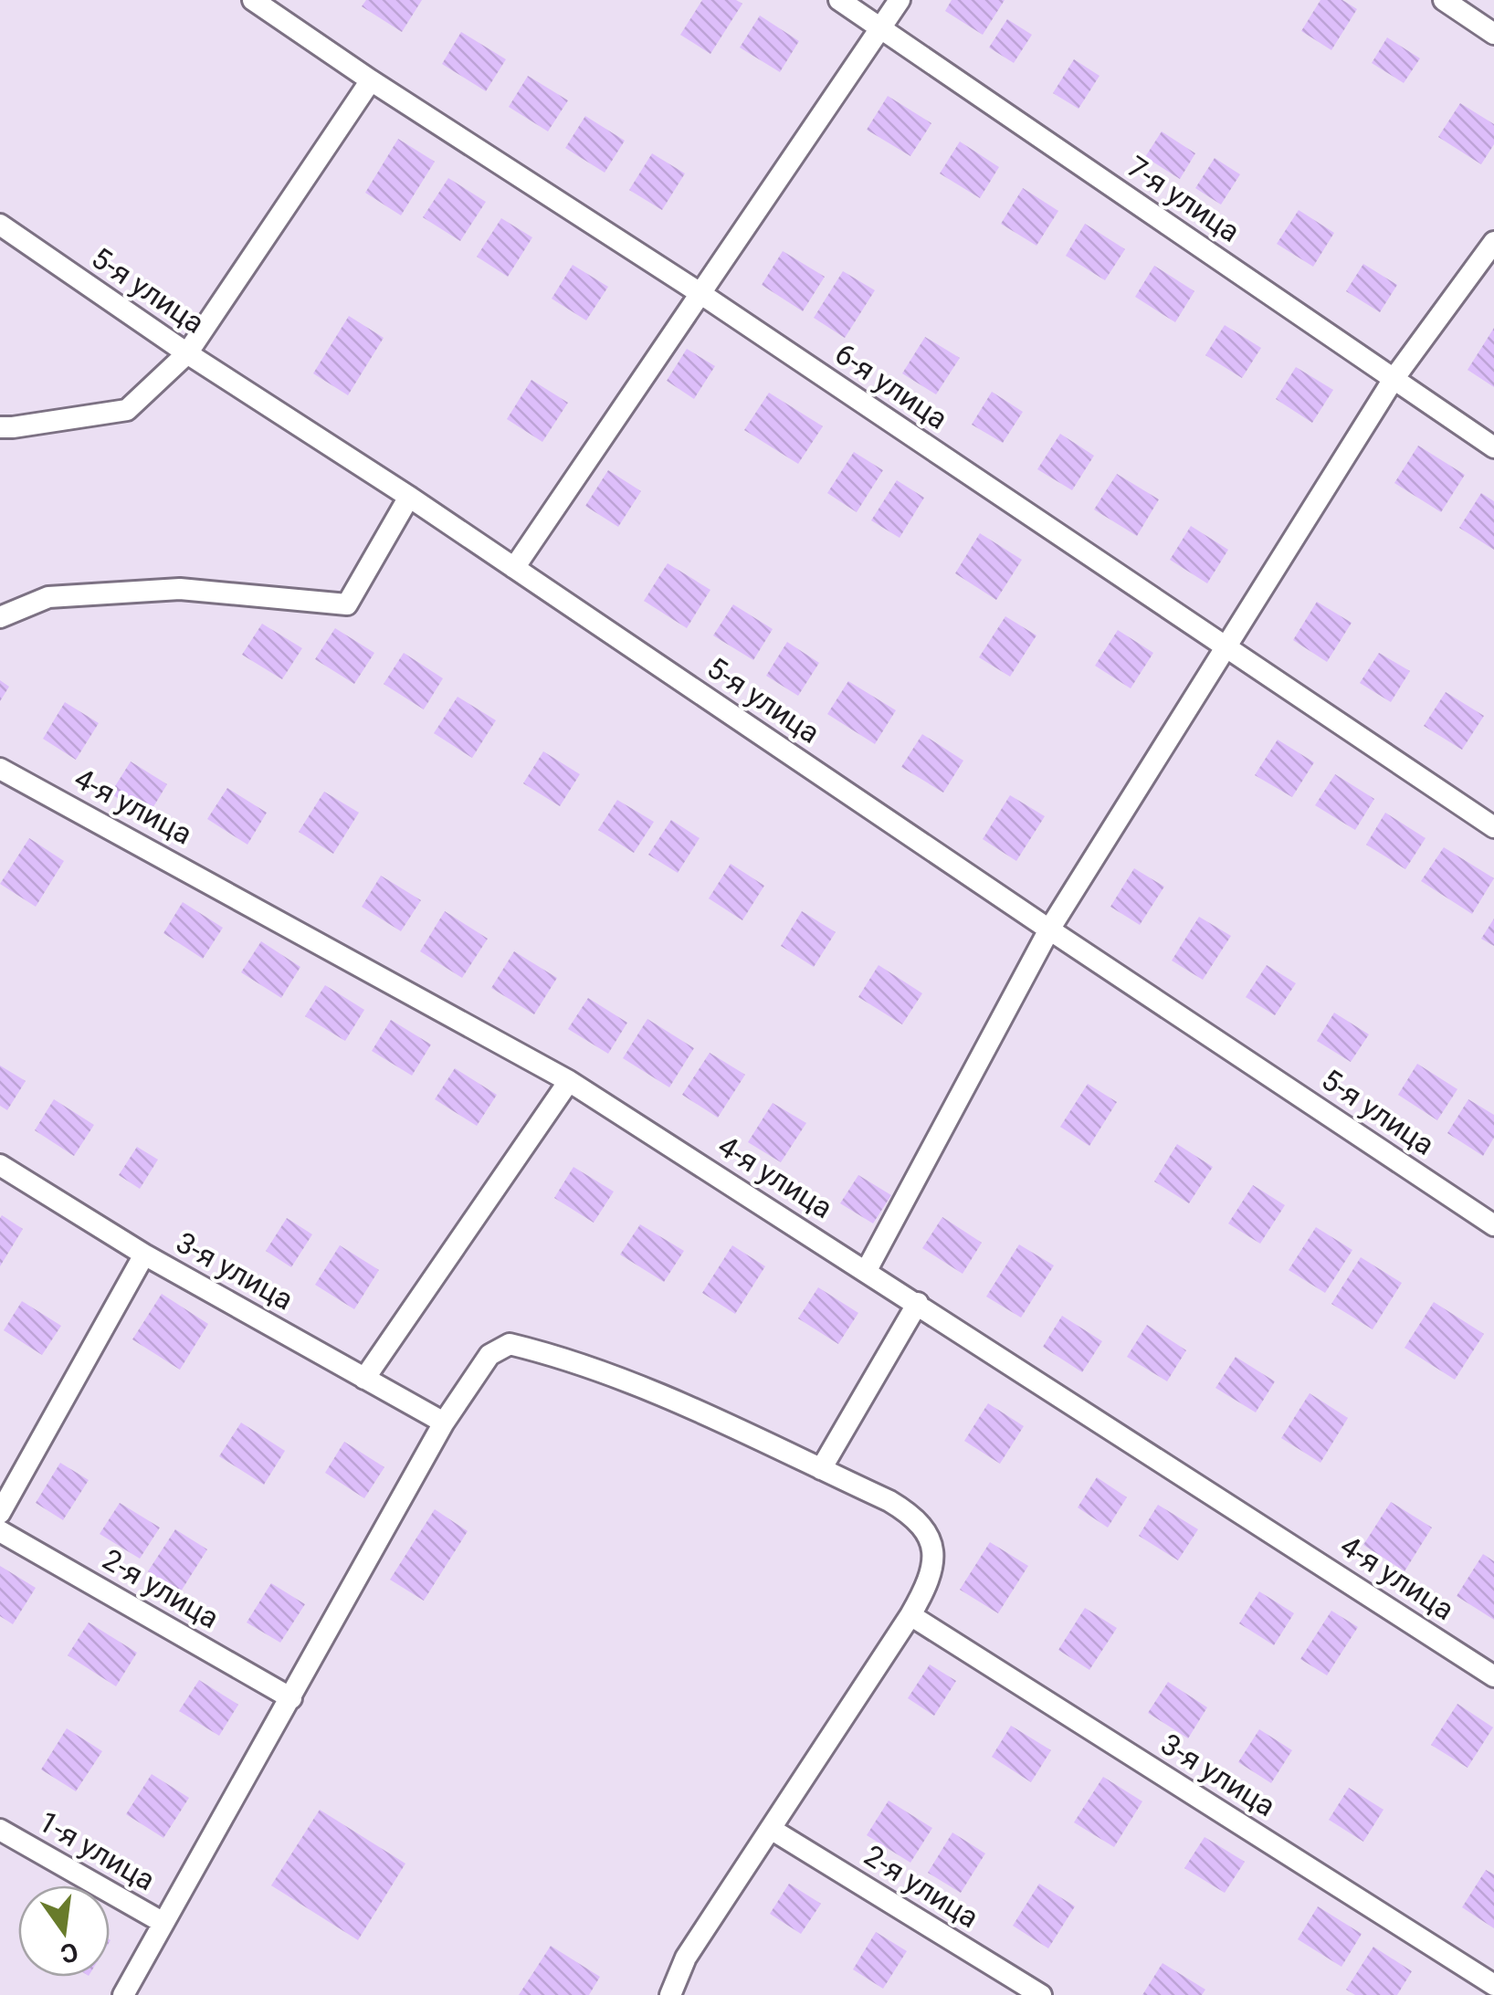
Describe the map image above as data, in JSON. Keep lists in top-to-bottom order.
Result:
{
  "streets": {
    "street": [
      "7-я улица",
      "5-я улица",
      "6-я улица",
      "4-я улица",
      "3-я улица",
      "2-я улица",
      "1-я улица"
    ]
  },
  "north": "bottom"
}
